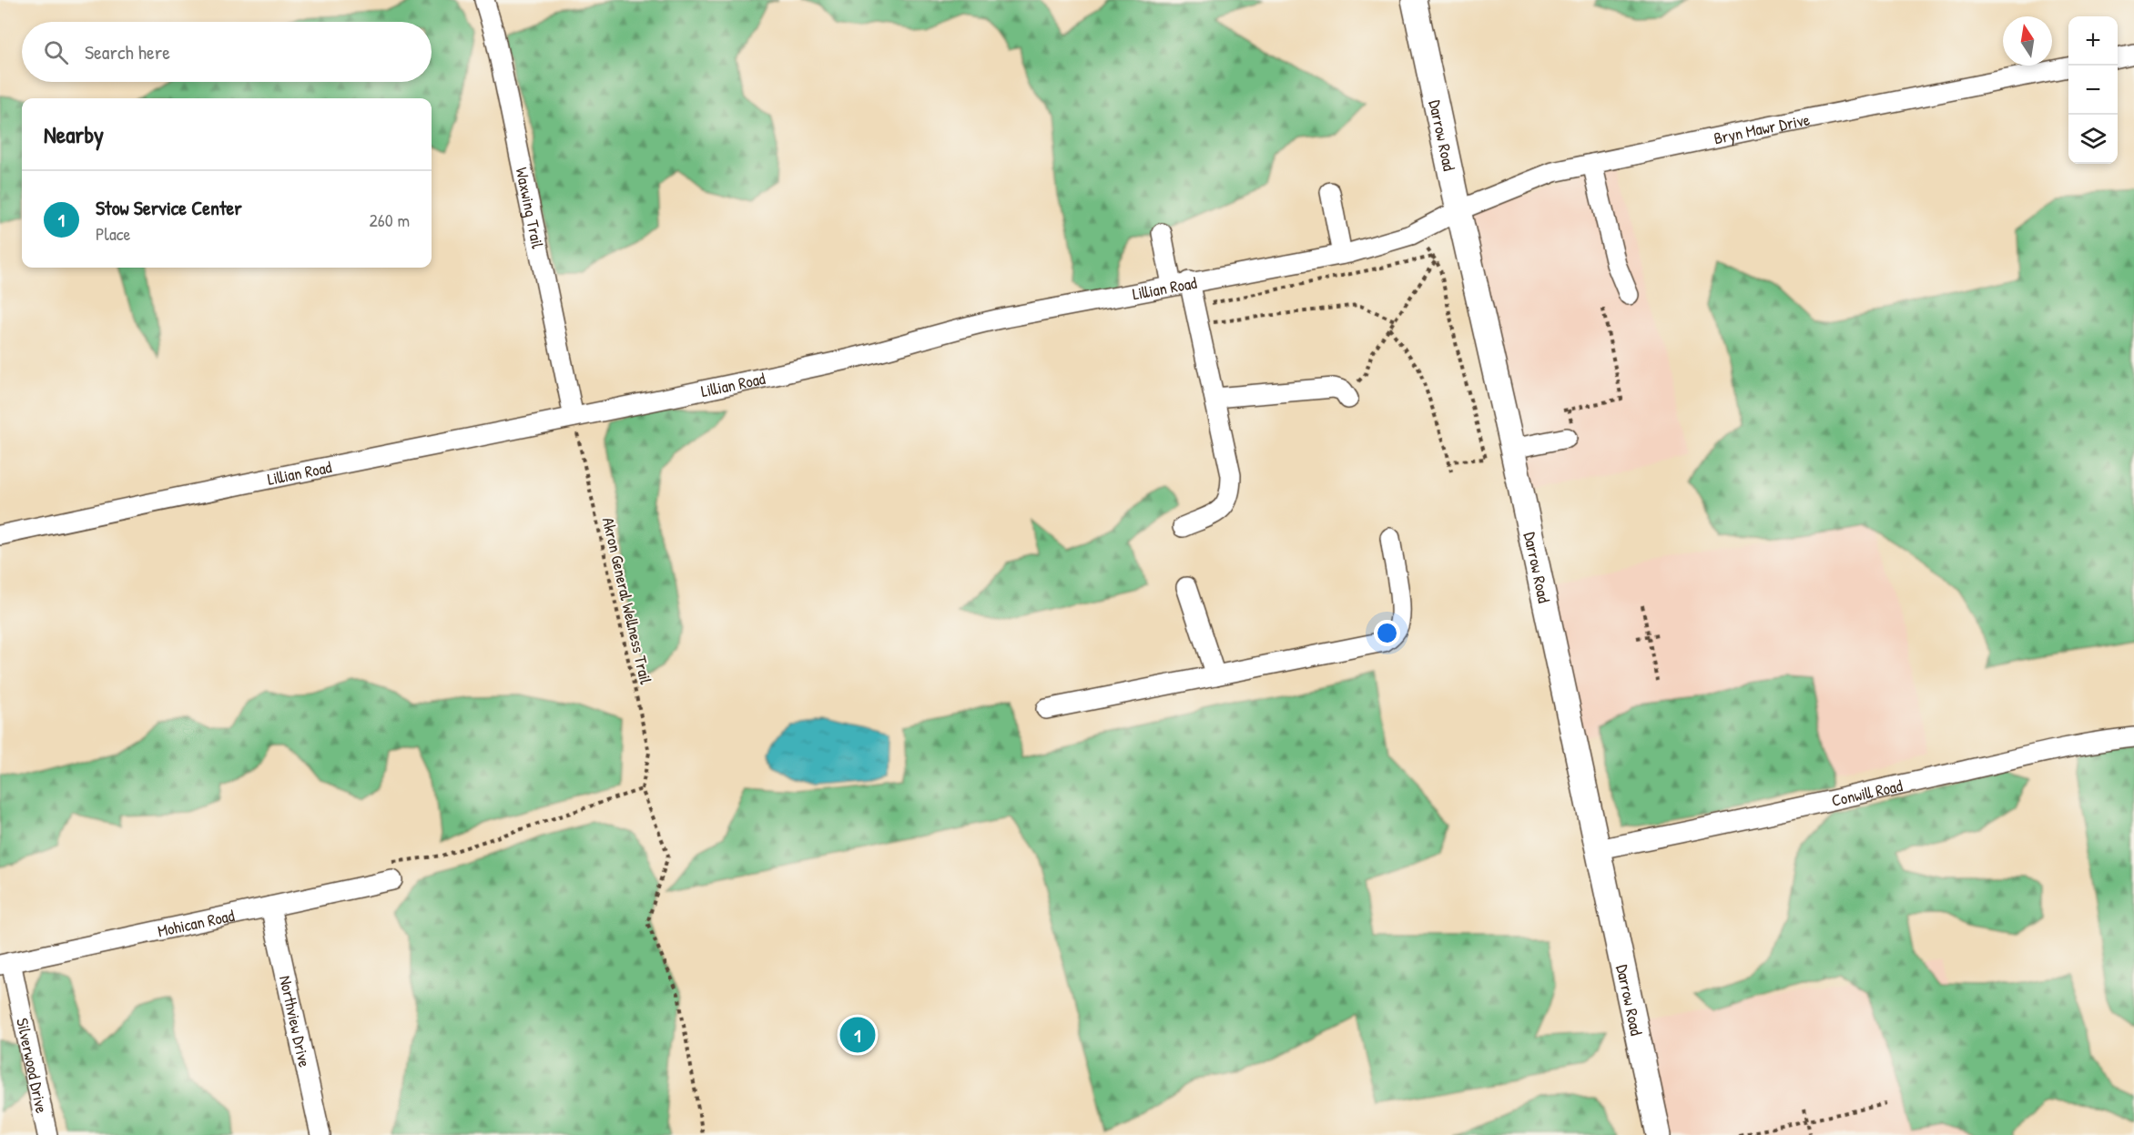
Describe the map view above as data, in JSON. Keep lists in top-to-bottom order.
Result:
{
  "streets": {
    "main road": ["Darrow Road"],
    "street": [
      "Bryn Mawr Drive",
      "Waxwing Trail",
      "Lillian Road",
      "Conwill Road",
      "Mohican Road",
      "Northview Drive",
      "Silverwood Drive"
    ],
    "path": ["Akron General Wellness Trail"]
  },
  "crossings": [
    ["Bryn Mawr Drive", "Darrow Road"],
    ["Bryn Mawr Drive", "Lillian Road"],
    ["Darrow Road", "Lillian Road"],
    ["Darrow Road", "Conwill Road"],
    ["Waxwing Trail", "Lillian Road"],
    ["Waxwing Trail", "Akron General Wellness Trail"],
    ["Lillian Road", "Akron General Wellness Trail"],
    ["Mohican Road", "Northview Drive"],
    ["Mohican Road", "Silverwood Drive"]
  ],
  "north": "top",
  "page": {
    "map_buttons": ["+", "−"],
    "search": "Search here",
    "heading": "Nearby",
    "list": [
      {
        "mark": "1",
        "name": "Stow Service Center",
        "note": "Place",
        "value": "260 m"
      }
    ],
    "pins": "1"
  }
}
